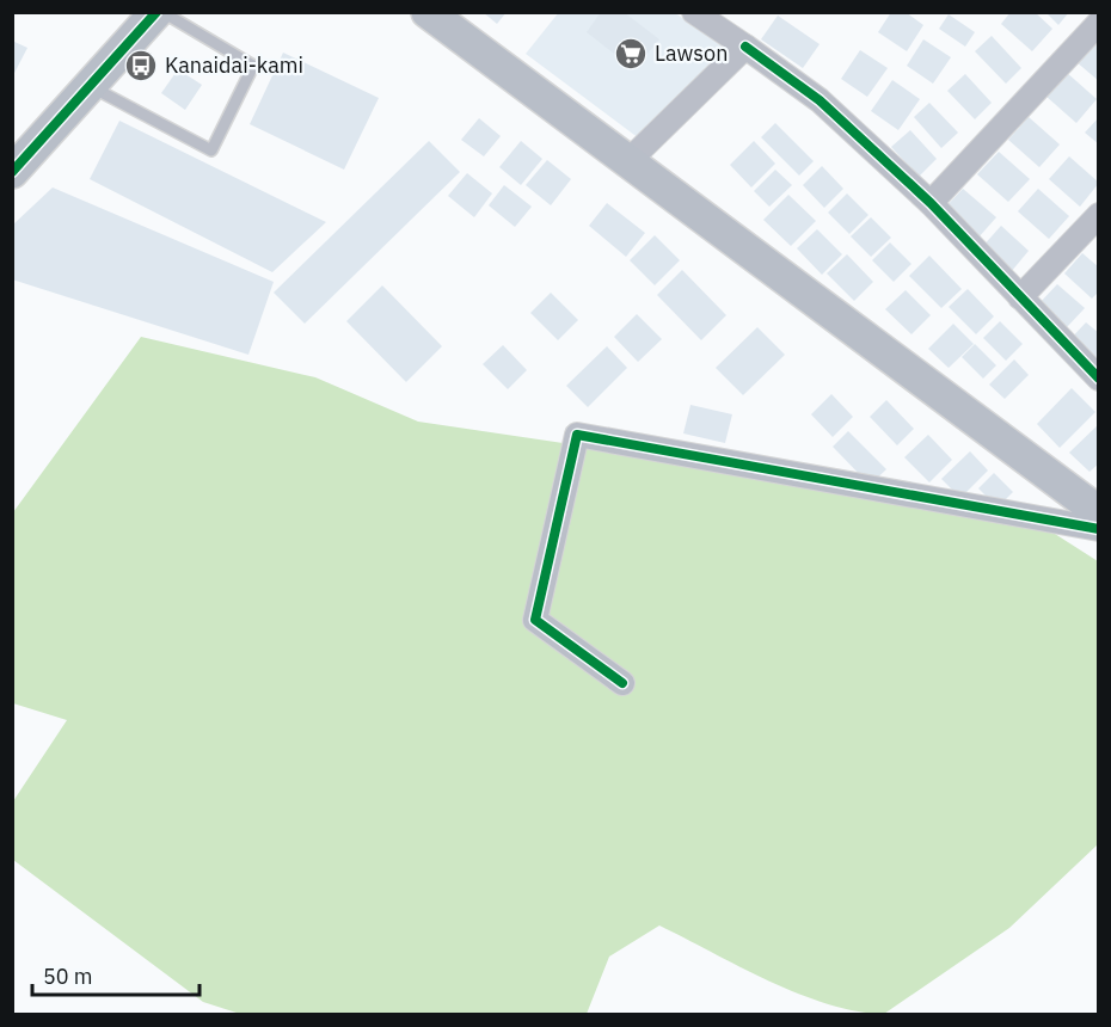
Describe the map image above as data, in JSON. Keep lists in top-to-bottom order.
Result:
{
  "places": {
    "supermarket": ["Lawson"],
    "bus stop": ["Kanaidai-kami"]
  },
  "scale_bar": "50 m"
}
